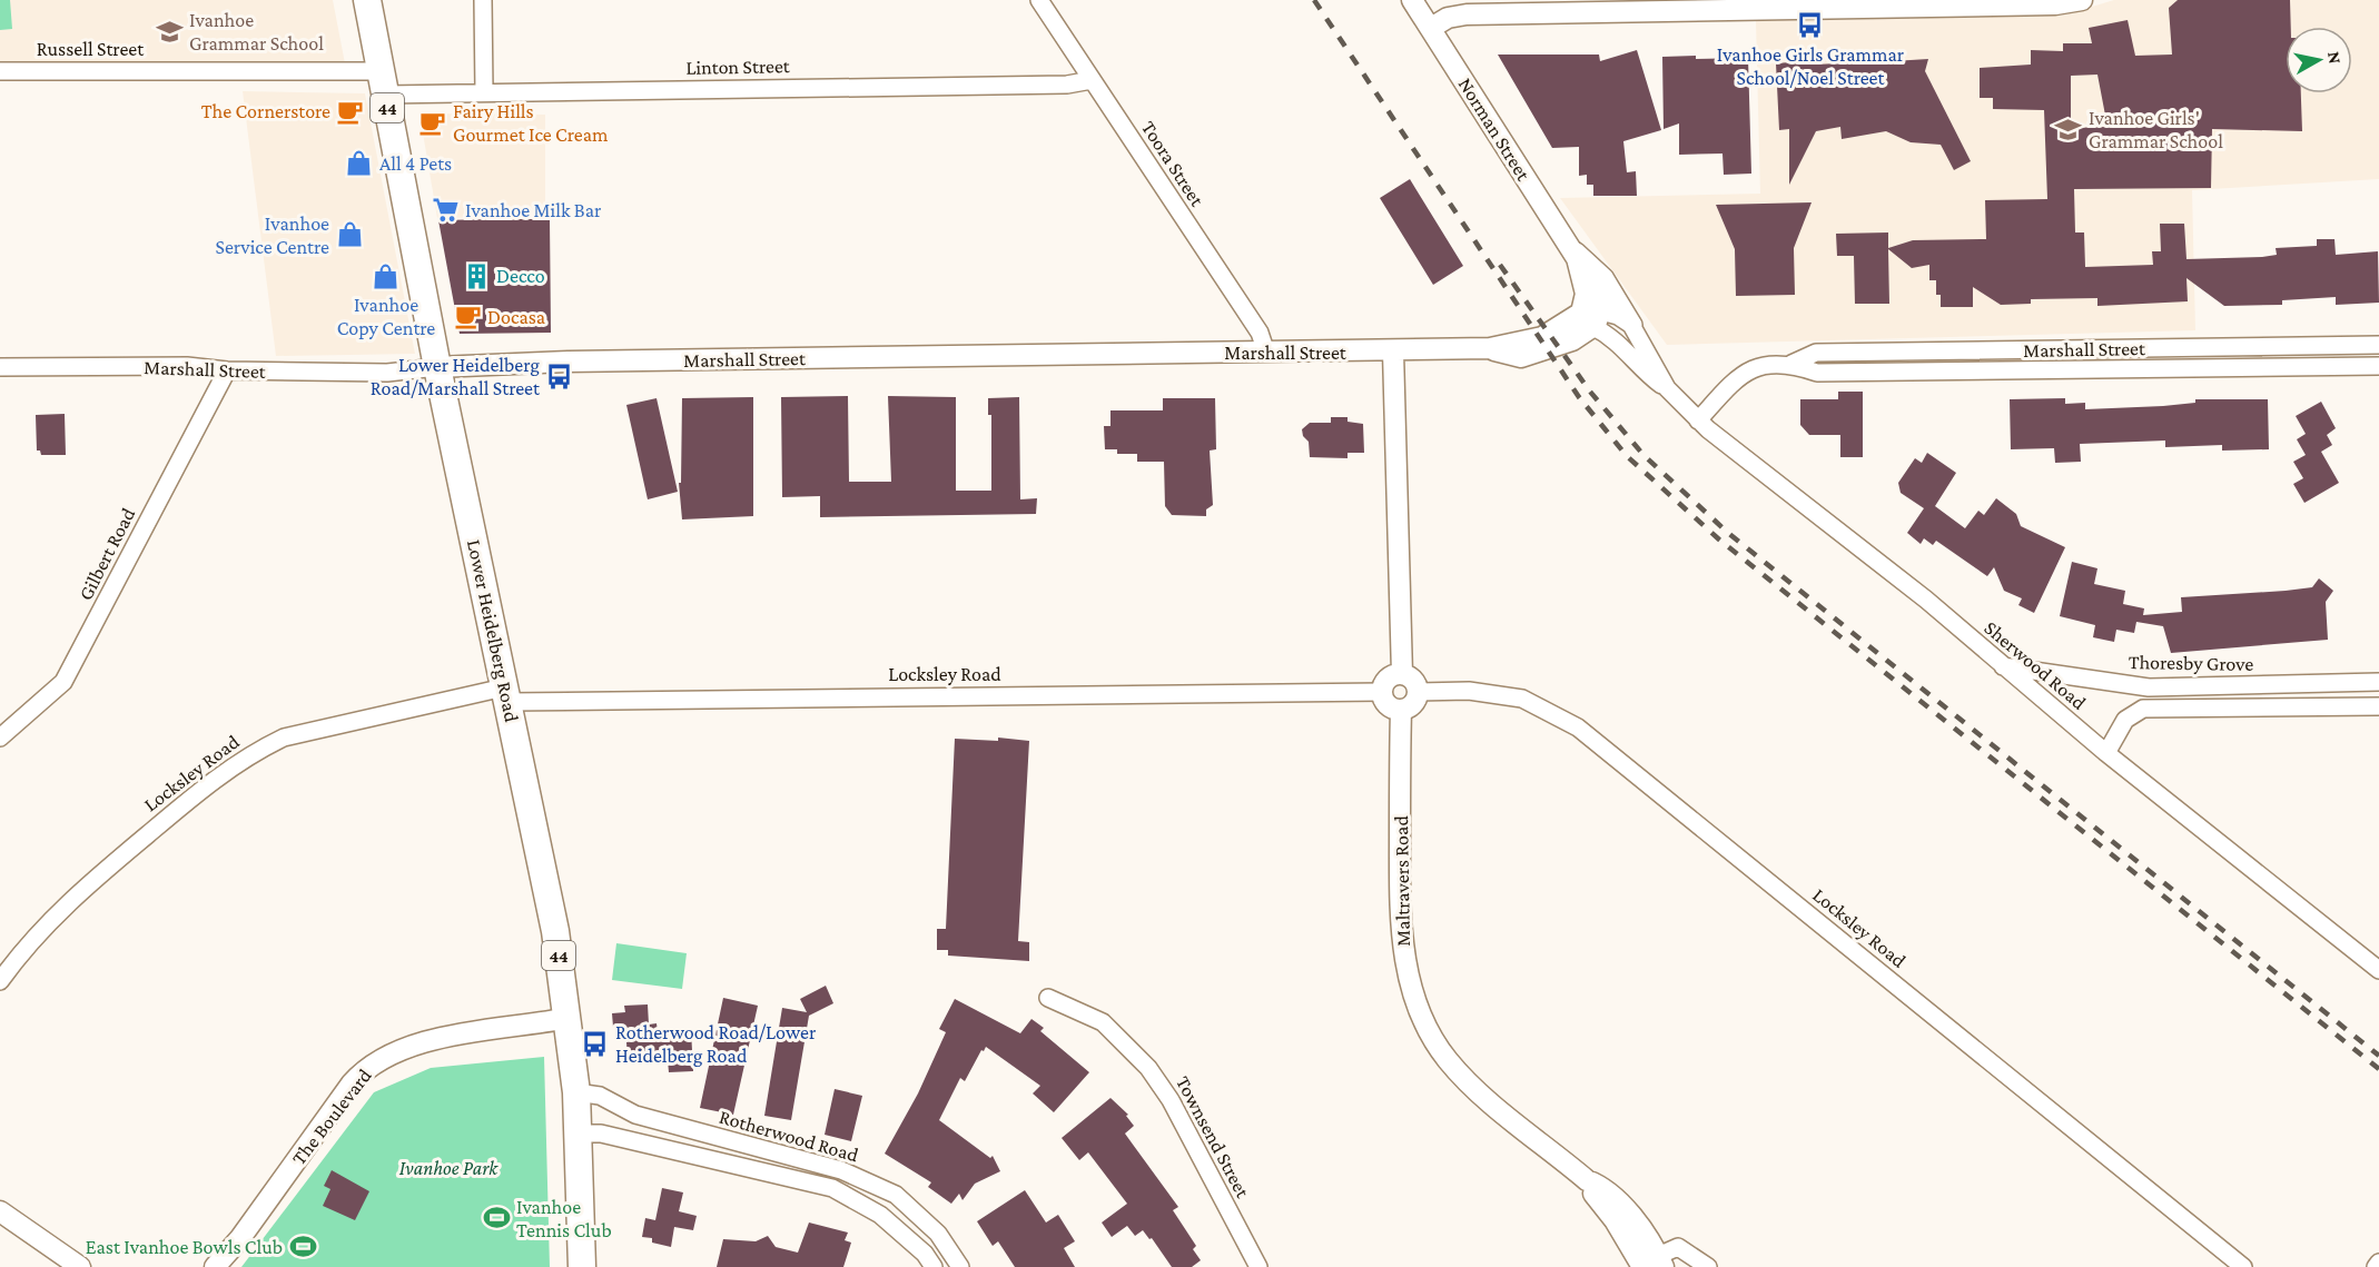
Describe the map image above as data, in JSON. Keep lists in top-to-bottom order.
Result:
{
  "streets": {
    "main road": ["44", "Lower Heidelberg Road"],
    "street": [
      "Russell Street",
      "Linton Street",
      "Norman Street",
      "Toora Street",
      "Marshall Street",
      "Gilbert Road",
      "Thoresby Grove",
      "Sherwood Road",
      "Locksley Road",
      "Maltravers Road",
      "The Boulevard",
      "Rotherwood Road",
      "Townsend Street"
    ]
  },
  "crossings": [
    ["Russell Street", "Linton Street"],
    ["Russell Street", "Lower Heidelberg Road"],
    ["Linton Street", "Toora Street"],
    ["Linton Street", "Lower Heidelberg Road"],
    ["Norman Street", "Marshall Street"],
    ["Norman Street", "Sherwood Road"],
    ["Toora Street", "Marshall Street"],
    ["Marshall Street", "Gilbert Road"],
    ["Marshall Street", "Lower Heidelberg Road"],
    ["Marshall Street", "Sherwood Road"],
    ["Lower Heidelberg Road", "Locksley Road"],
    ["Lower Heidelberg Road", "The Boulevard"],
    ["Lower Heidelberg Road", "Rotherwood Road"],
    ["Thoresby Grove", "Sherwood Road"],
    ["Locksley Road", "Maltravers Road"]
  ],
  "parks": ["Ivanhoe Park"],
  "places": {
    "bus stop": ["Ivanhoe Girls Grammar School/Noel Street", "Lower Heidelberg Road/Marshall Street", "Rotherwood Road/Lower Heidelberg Road"],
    "school or university": ["Ivanhoe Grammar School", "Ivanhoe Girls' Grammar School"],
    "cafe": ["The Cornerstore", "Fairy Hills Gourmet Ice Cream", "Docasa"],
    "shop": ["All 4 Pets", "Ivanhoe Service Centre", "Ivanhoe Copy Centre"],
    "supermarket": ["Ivanhoe Milk Bar"],
    "building": ["Decco"],
    "sports": ["Ivanhoe Tennis Club", "East Ivanhoe Bowls Club"]
  },
  "north": "right"
}
